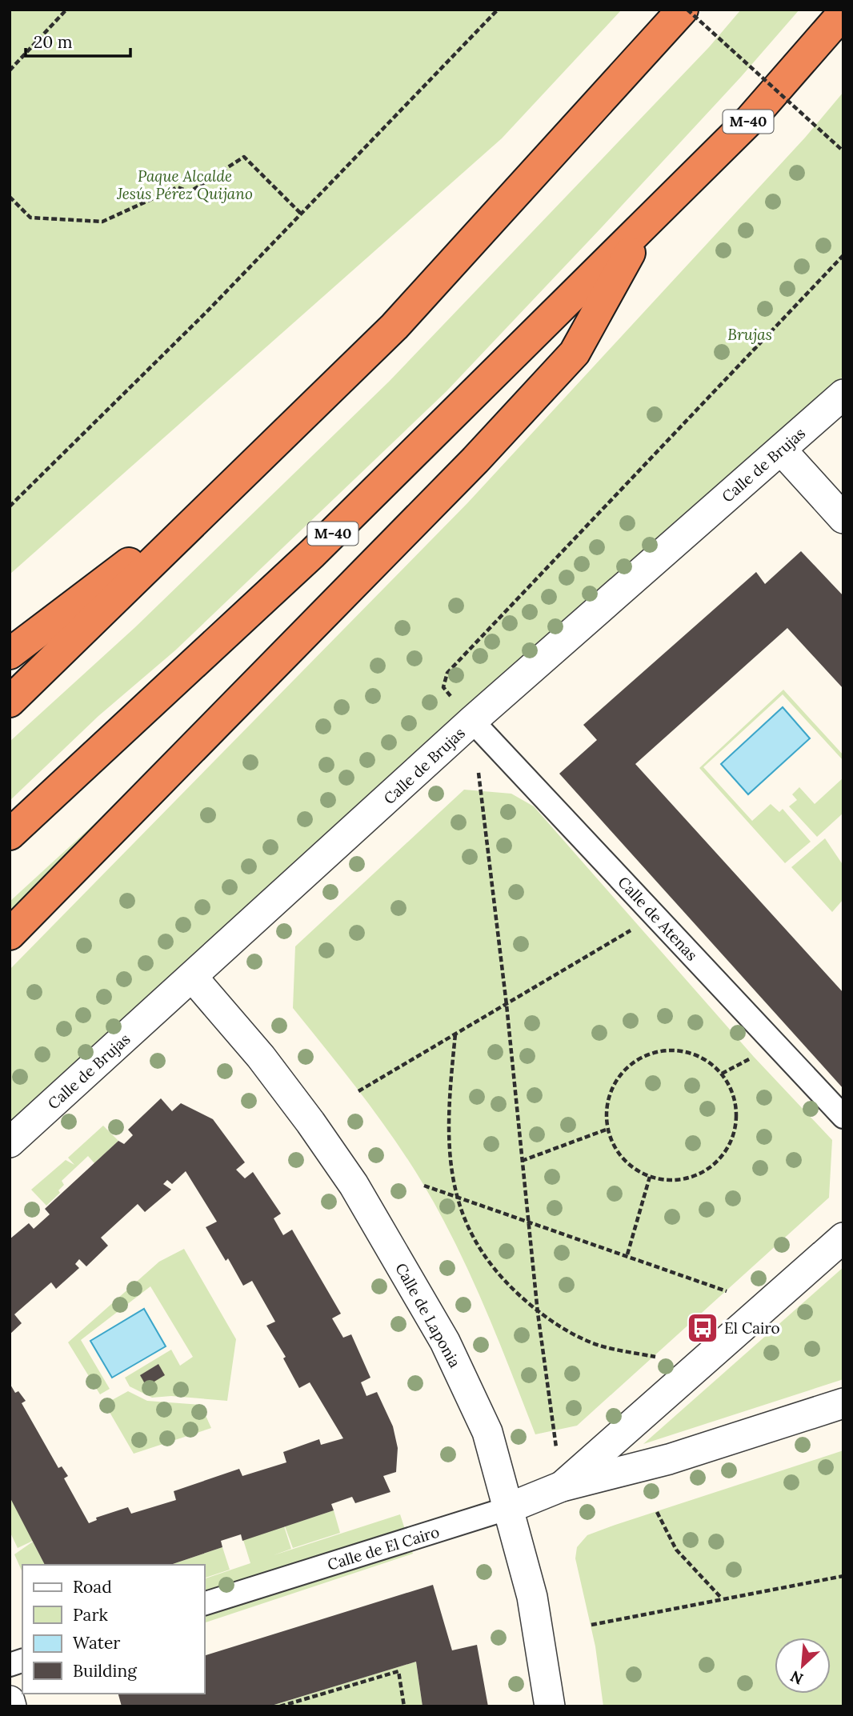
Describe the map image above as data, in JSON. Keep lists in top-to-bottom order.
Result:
{
  "streets": {
    "highway": ["M-40"],
    "street": [
      "Calle de Brujas",
      "Calle de Atenas",
      "Calle de Laponia",
      "Calle de El Cairo"
    ]
  },
  "crossings": [
    ["Calle de Brujas", "Calle de Atenas"],
    ["Calle de Brujas", "Calle de Laponia"],
    ["Calle de Laponia", "Calle de El Cairo"]
  ],
  "parks": ["Paque Alcalde Jesús Pérez Quijano", "Brujas"],
  "places": {
    "bus stop": ["El Cairo"]
  },
  "legend": [
    "Road",
    "Park",
    "Water",
    "Building"
  ],
  "scale_bar": "20 m",
  "north": "bottom left"
}
